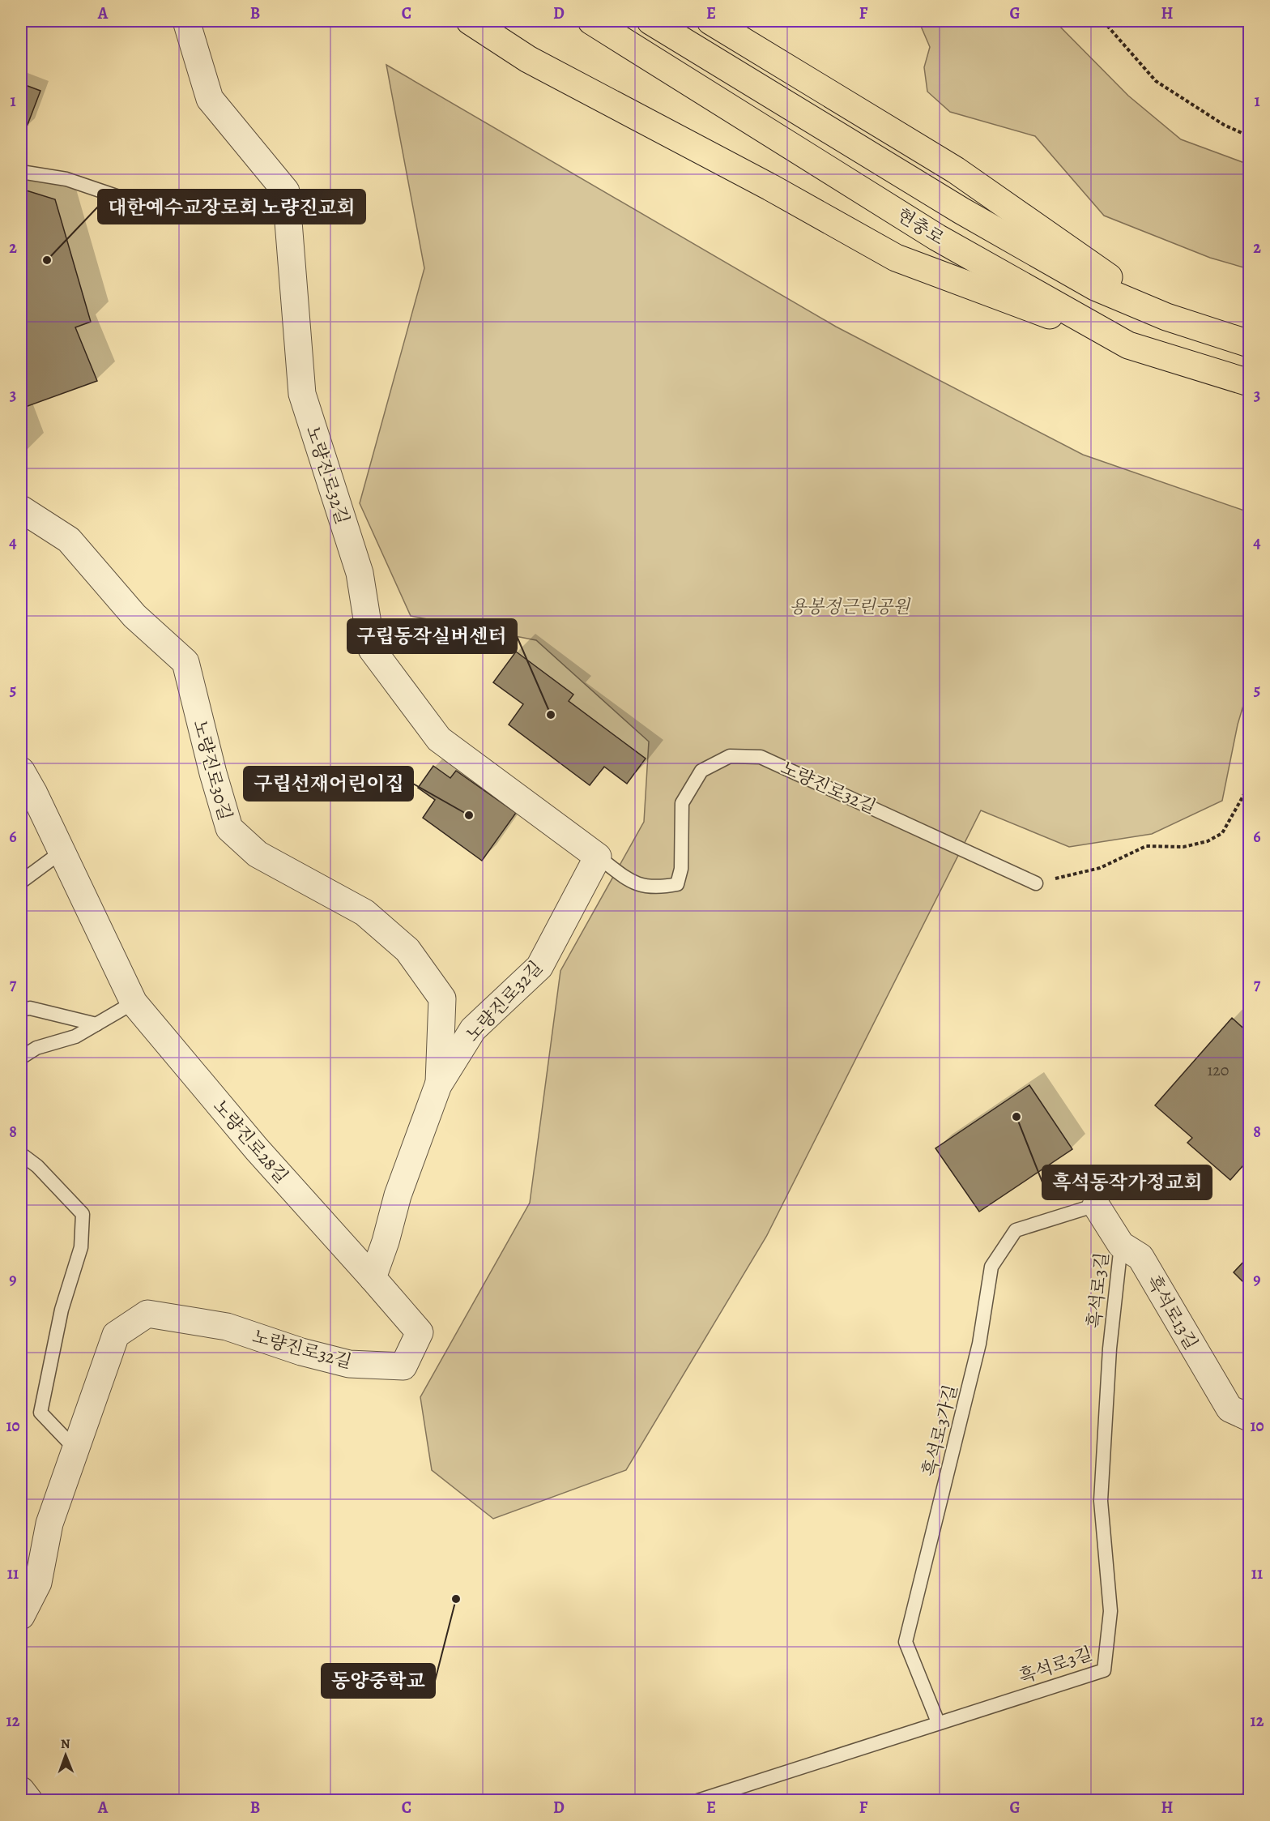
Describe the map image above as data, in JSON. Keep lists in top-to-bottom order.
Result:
{
  "streets": {
    "main road": ["현충로"],
    "street": [
      "노량진로32길",
      "노량진로30길",
      "노량진로28길",
      "흑석로13길"
    ],
    "lane": ["흑석로3길", "흑석로3가길"]
  },
  "crossings": [
    ["노량진로32길", "노량진로30길"],
    ["노량진로32길", "노량진로28길"],
    ["흑석로3길", "흑석로13길"],
    ["흑석로3길", "흑석로3가길"],
    ["흑석로13길", "흑석로3가길"]
  ],
  "parks": ["용봉정근린공원"],
  "places": [
    "대한예수교장로회 노량진교회",
    "구립동작실버센터",
    "구립선재어린이집",
    "흑석동작가정교회",
    "동양중학교"
  ],
  "house_numbers": ["120"],
  "north": "top",
  "grid": {
    "columns": [
      "A",
      "B",
      "C",
      "D",
      "E",
      "F",
      "G",
      "H"
    ],
    "rows": [
      "1",
      "2",
      "3",
      "4",
      "5",
      "6",
      "7",
      "8",
      "9",
      "10",
      "11",
      "12"
    ]
  }
}
